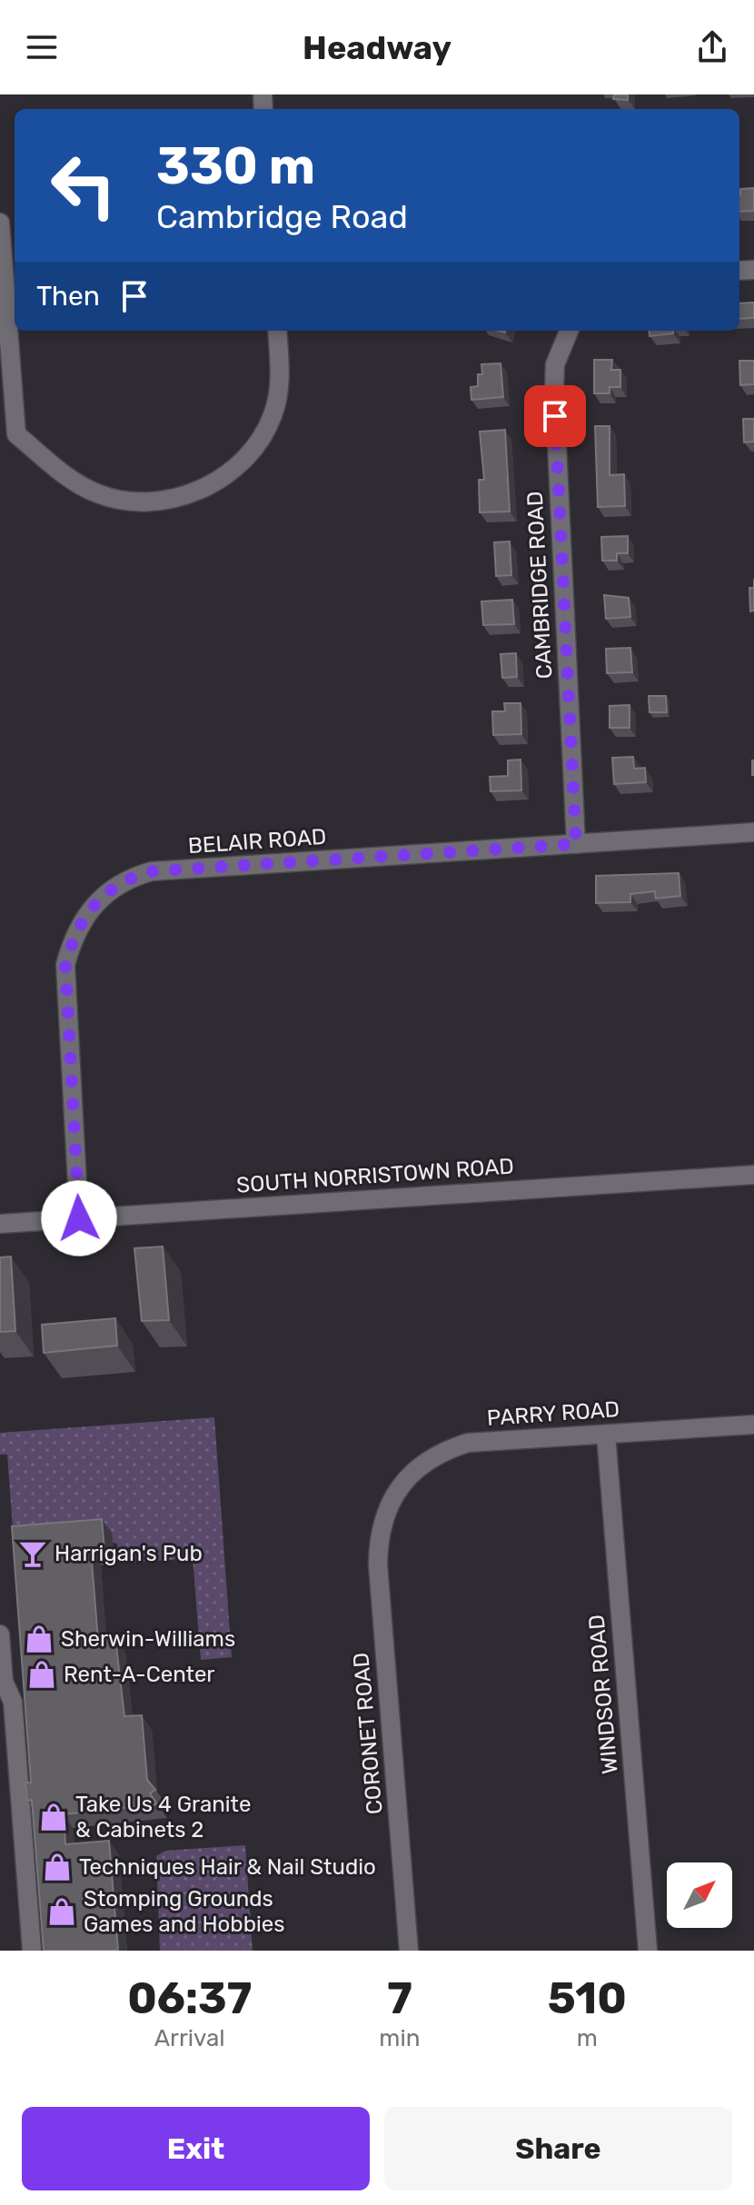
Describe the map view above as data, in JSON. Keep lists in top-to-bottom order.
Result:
{
  "streets": {
    "street": [
      "CAMBRIDGE ROAD",
      "BELAIR ROAD",
      "SOUTH NORRISTOWN ROAD",
      "PARRY ROAD",
      "WINDSOR ROAD",
      "CORONET ROAD"
    ]
  },
  "crossings": [
    ["CAMBRIDGE ROAD", "BELAIR ROAD"],
    ["BELAIR ROAD", "SOUTH NORRISTOWN ROAD"],
    ["PARRY ROAD", "WINDSOR ROAD"],
    ["PARRY ROAD", "CORONET ROAD"]
  ],
  "places": {
    "bar": ["Harrigan's Pub"],
    "shop": [
      "Sherwin-Williams",
      "Rent-A-Center",
      "Take Us 4 Granite & Cabinets 2",
      "Techniques Hair & Nail Studio",
      "Stomping Grounds Games and Hobbies"
    ]
  },
  "north": "top right",
  "page": {
    "header": "Headway",
    "turn": ["330 m", "Cambridge Road"],
    "then": "Then",
    "eta": [
      "06:37",
      "Arrival",
      "7",
      "min",
      "510",
      "m"
    ],
    "buttons": ["Exit", "Share"]
  }
}
